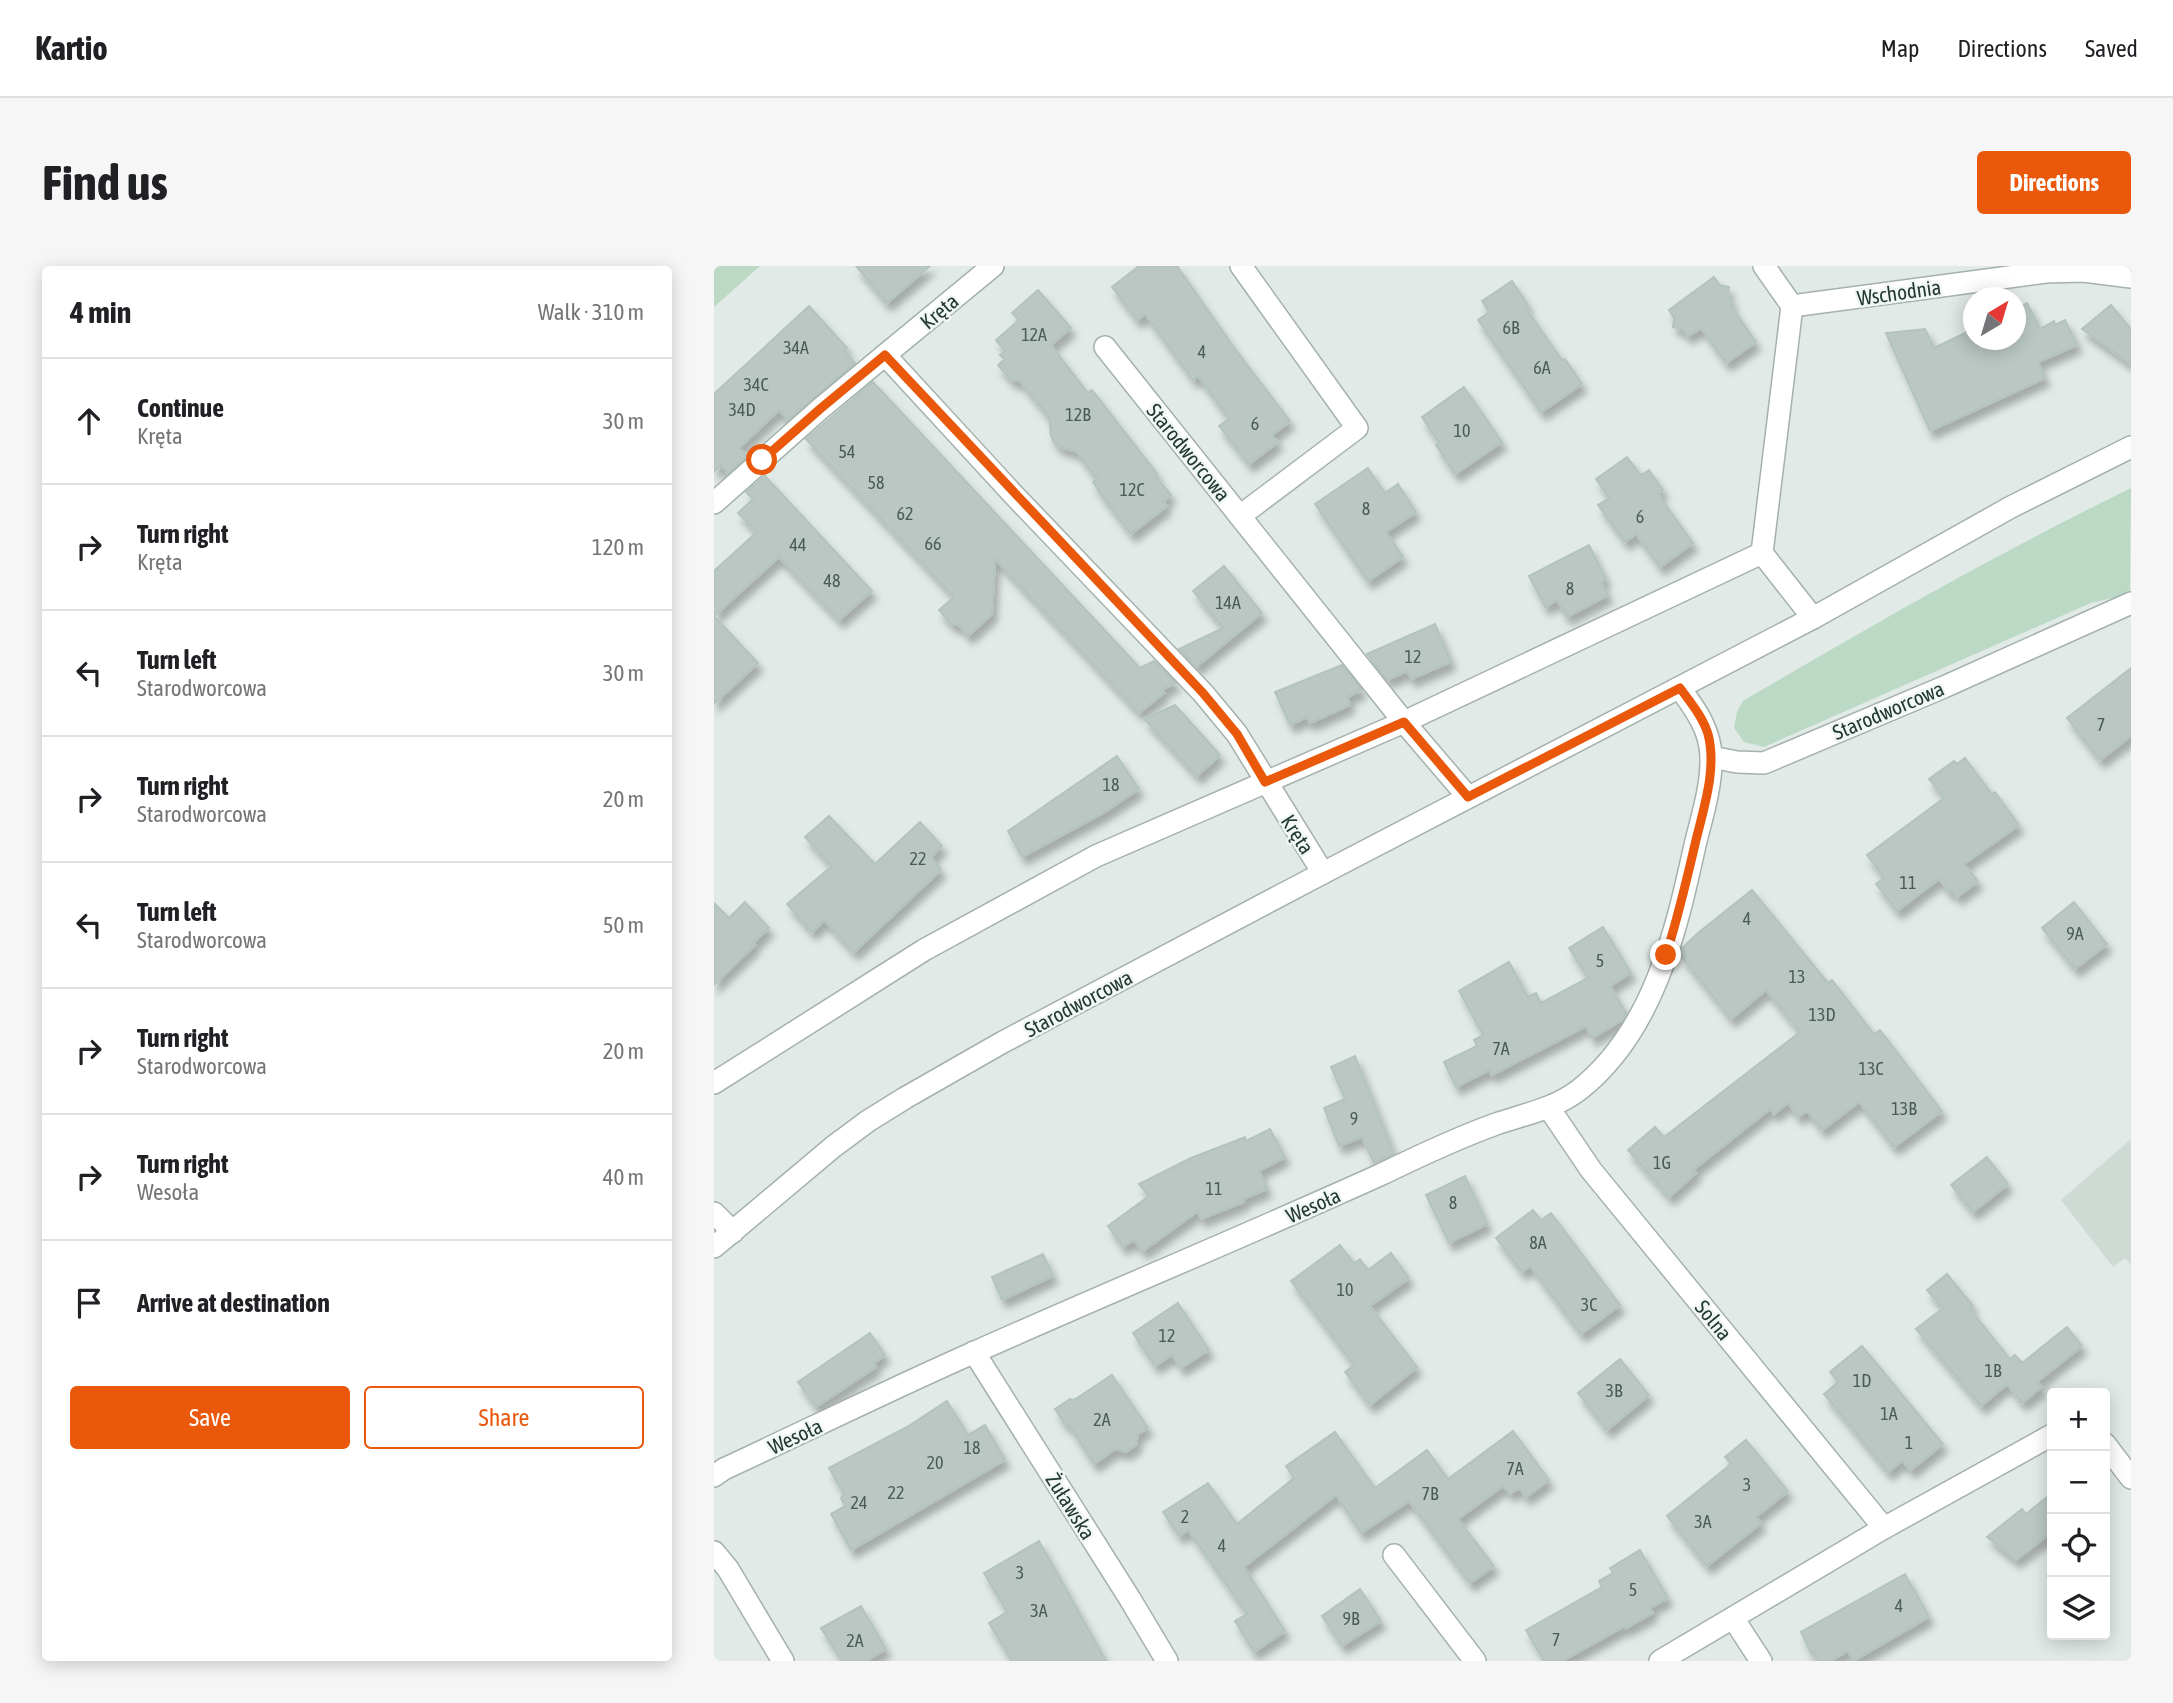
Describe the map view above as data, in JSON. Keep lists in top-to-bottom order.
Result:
{
  "streets": {
    "street": [
      "Wschodnia",
      "Kręta",
      "Starodworcowa",
      "Wesoła",
      "Solna",
      "Żuławska"
    ]
  },
  "crossings": [
    ["Kręta", "Starodworcowa"],
    ["Starodworcowa", "Wesoła"],
    ["Wesoła", "Solna"],
    ["Wesoła", "Żuławska"]
  ],
  "house_numbers": [
    "6B",
    "12A",
    "34A",
    "4",
    "6A",
    "34C",
    "34D",
    "12B",
    "6",
    "10",
    "54",
    "58",
    "12C",
    "8",
    "62",
    "6",
    "66",
    "44",
    "48",
    "8",
    "14A",
    "12",
    "7",
    "18",
    "22",
    "11",
    "4",
    "9A",
    "5",
    "13",
    "13D",
    "7A",
    "13C",
    "13B",
    "9",
    "1G",
    "11",
    "8",
    "8A",
    "10",
    "3C",
    "12",
    "1B",
    "1D",
    "3B",
    "1A",
    "2A",
    "1",
    "18",
    "20",
    "7A",
    "3",
    "22",
    "7B",
    "24",
    "2",
    "3A",
    "4",
    "3",
    "5",
    "4",
    "3A",
    "9B",
    "7",
    "2A"
  ],
  "north": "top right",
  "page": {
    "header": "Kartio",
    "nav": ["Map", "Directions", "Saved"],
    "buttons": [
      "Directions",
      ["Save", "Share"]
    ],
    "title": "Find us",
    "heading": ["4 min", "Walk · 310 m"],
    "list": [
      ["Continue", "Kręta", "30 m"],
      ["Turn right", "Kręta", "120 m"],
      ["Turn left", "Starodworcowa", "30 m"],
      ["Turn right", "Starodworcowa", "20 m"],
      ["Turn left", "Starodworcowa", "50 m"],
      ["Turn right", "Starodworcowa", "20 m"],
      ["Turn right", "Wesoła", "40 m"],
      "Arrive at destination"
    ],
    "map_buttons": ["+", "−"]
  }
}
